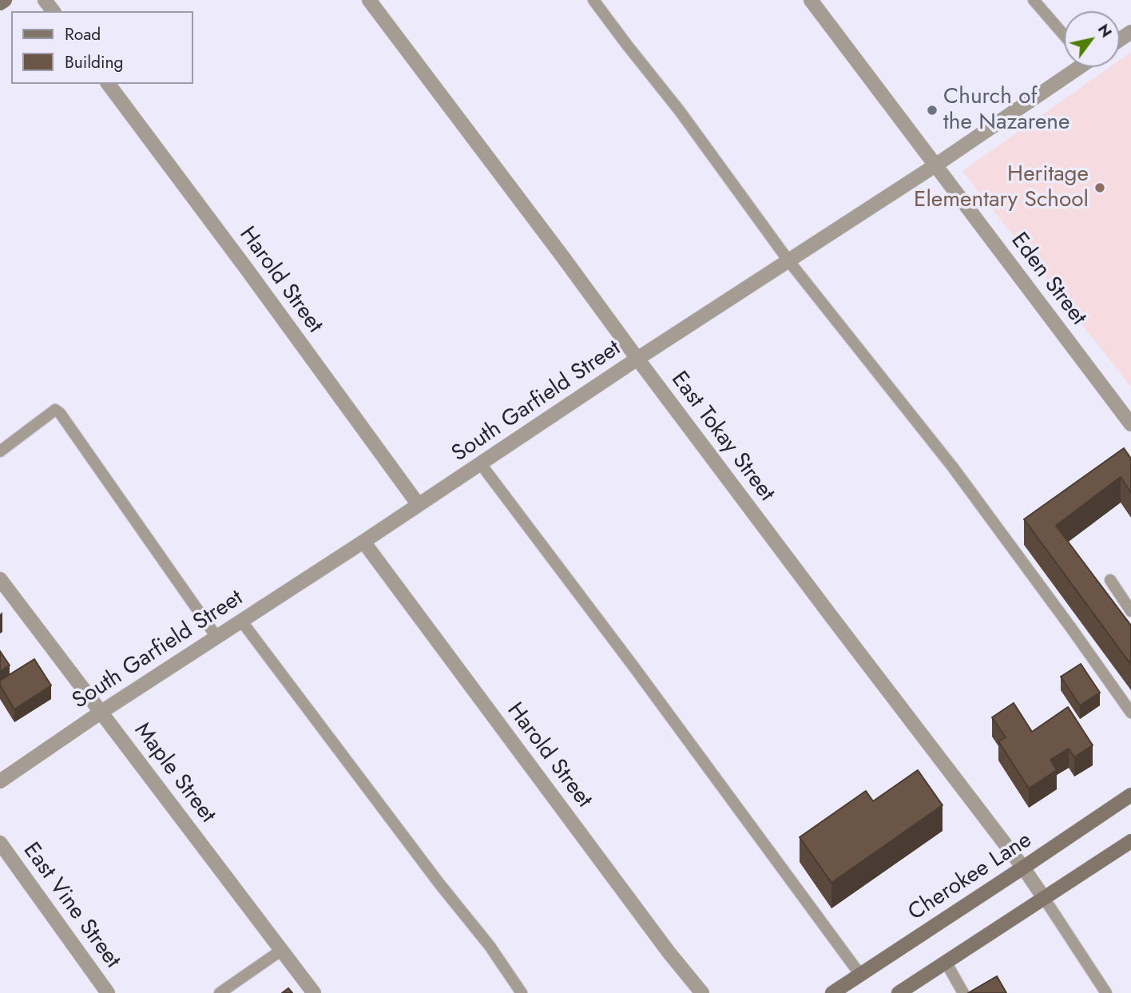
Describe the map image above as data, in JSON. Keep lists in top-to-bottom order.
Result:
{
  "streets": {
    "main road": ["Cherokee Lane"],
    "street": [
      "Eden Street",
      "Harold Street",
      "South Garfield Street",
      "East Tokay Street",
      "Maple Street",
      "East Vine Street"
    ]
  },
  "crossings": [
    ["Eden Street", "South Garfield Street"],
    ["Harold Street", "South Garfield Street"],
    ["South Garfield Street", "East Tokay Street"],
    ["South Garfield Street", "Maple Street"],
    ["East Tokay Street", "Cherokee Lane"]
  ],
  "places": ["Church of the Nazarene", "Heritage Elementary School"],
  "legend": ["Road", "Building"],
  "north": "top right"
}
